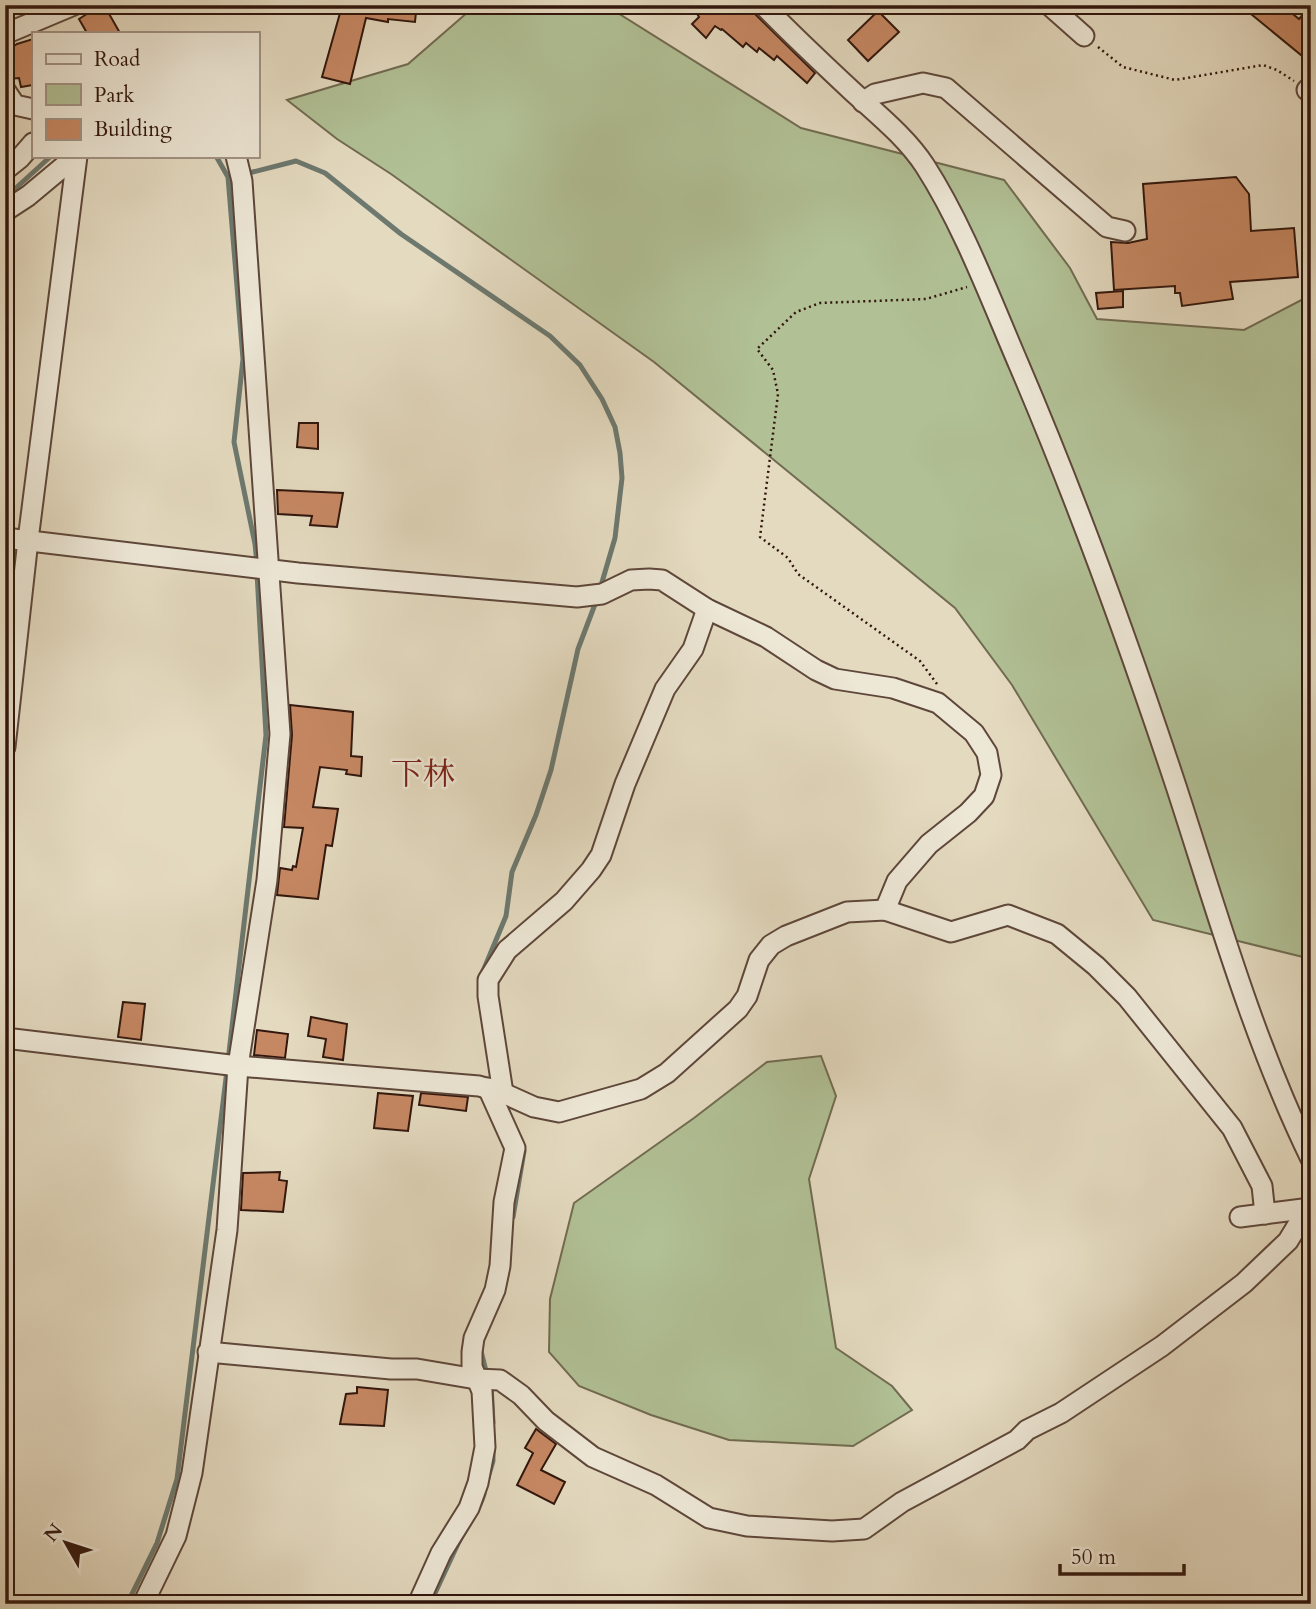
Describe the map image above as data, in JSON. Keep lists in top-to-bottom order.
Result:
{
  "districts": ["下林"],
  "legend": ["Road", "Park", "Building"],
  "scale_bar": "50 m",
  "north": "top left"
}
